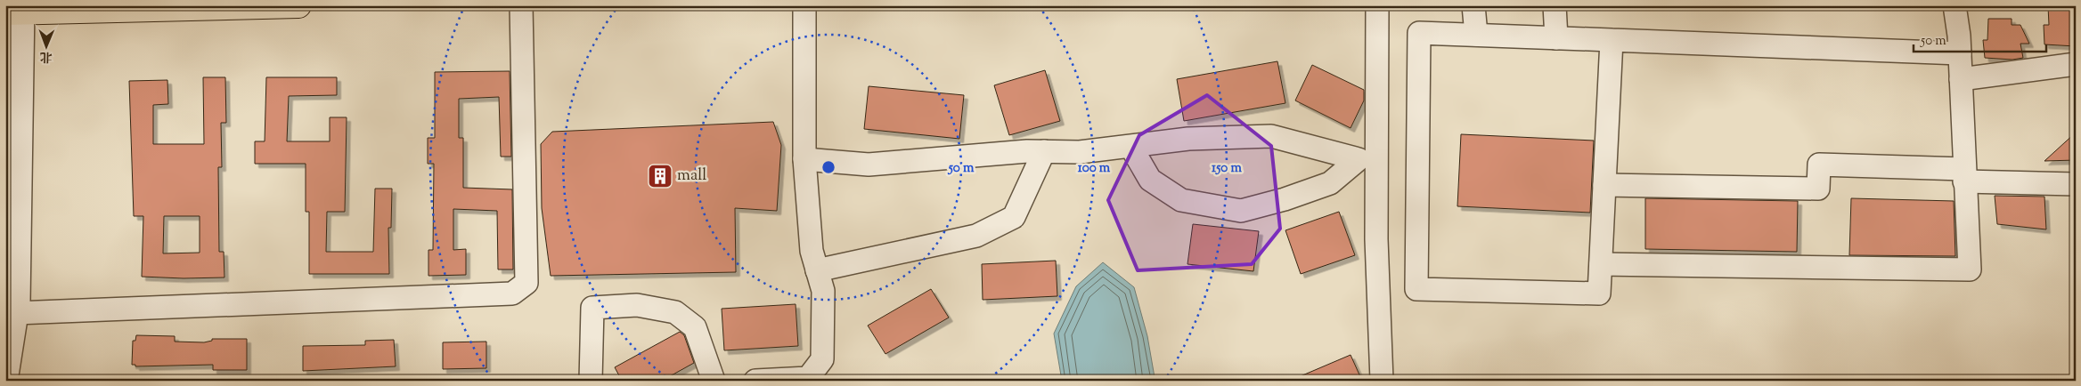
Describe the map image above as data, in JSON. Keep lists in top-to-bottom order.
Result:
{
  "places": {
    "building": ["mall"]
  },
  "scale_bar": "50 m",
  "north": "bottom",
  "rings": ["50 m", "100 m", "150 m"]
}
